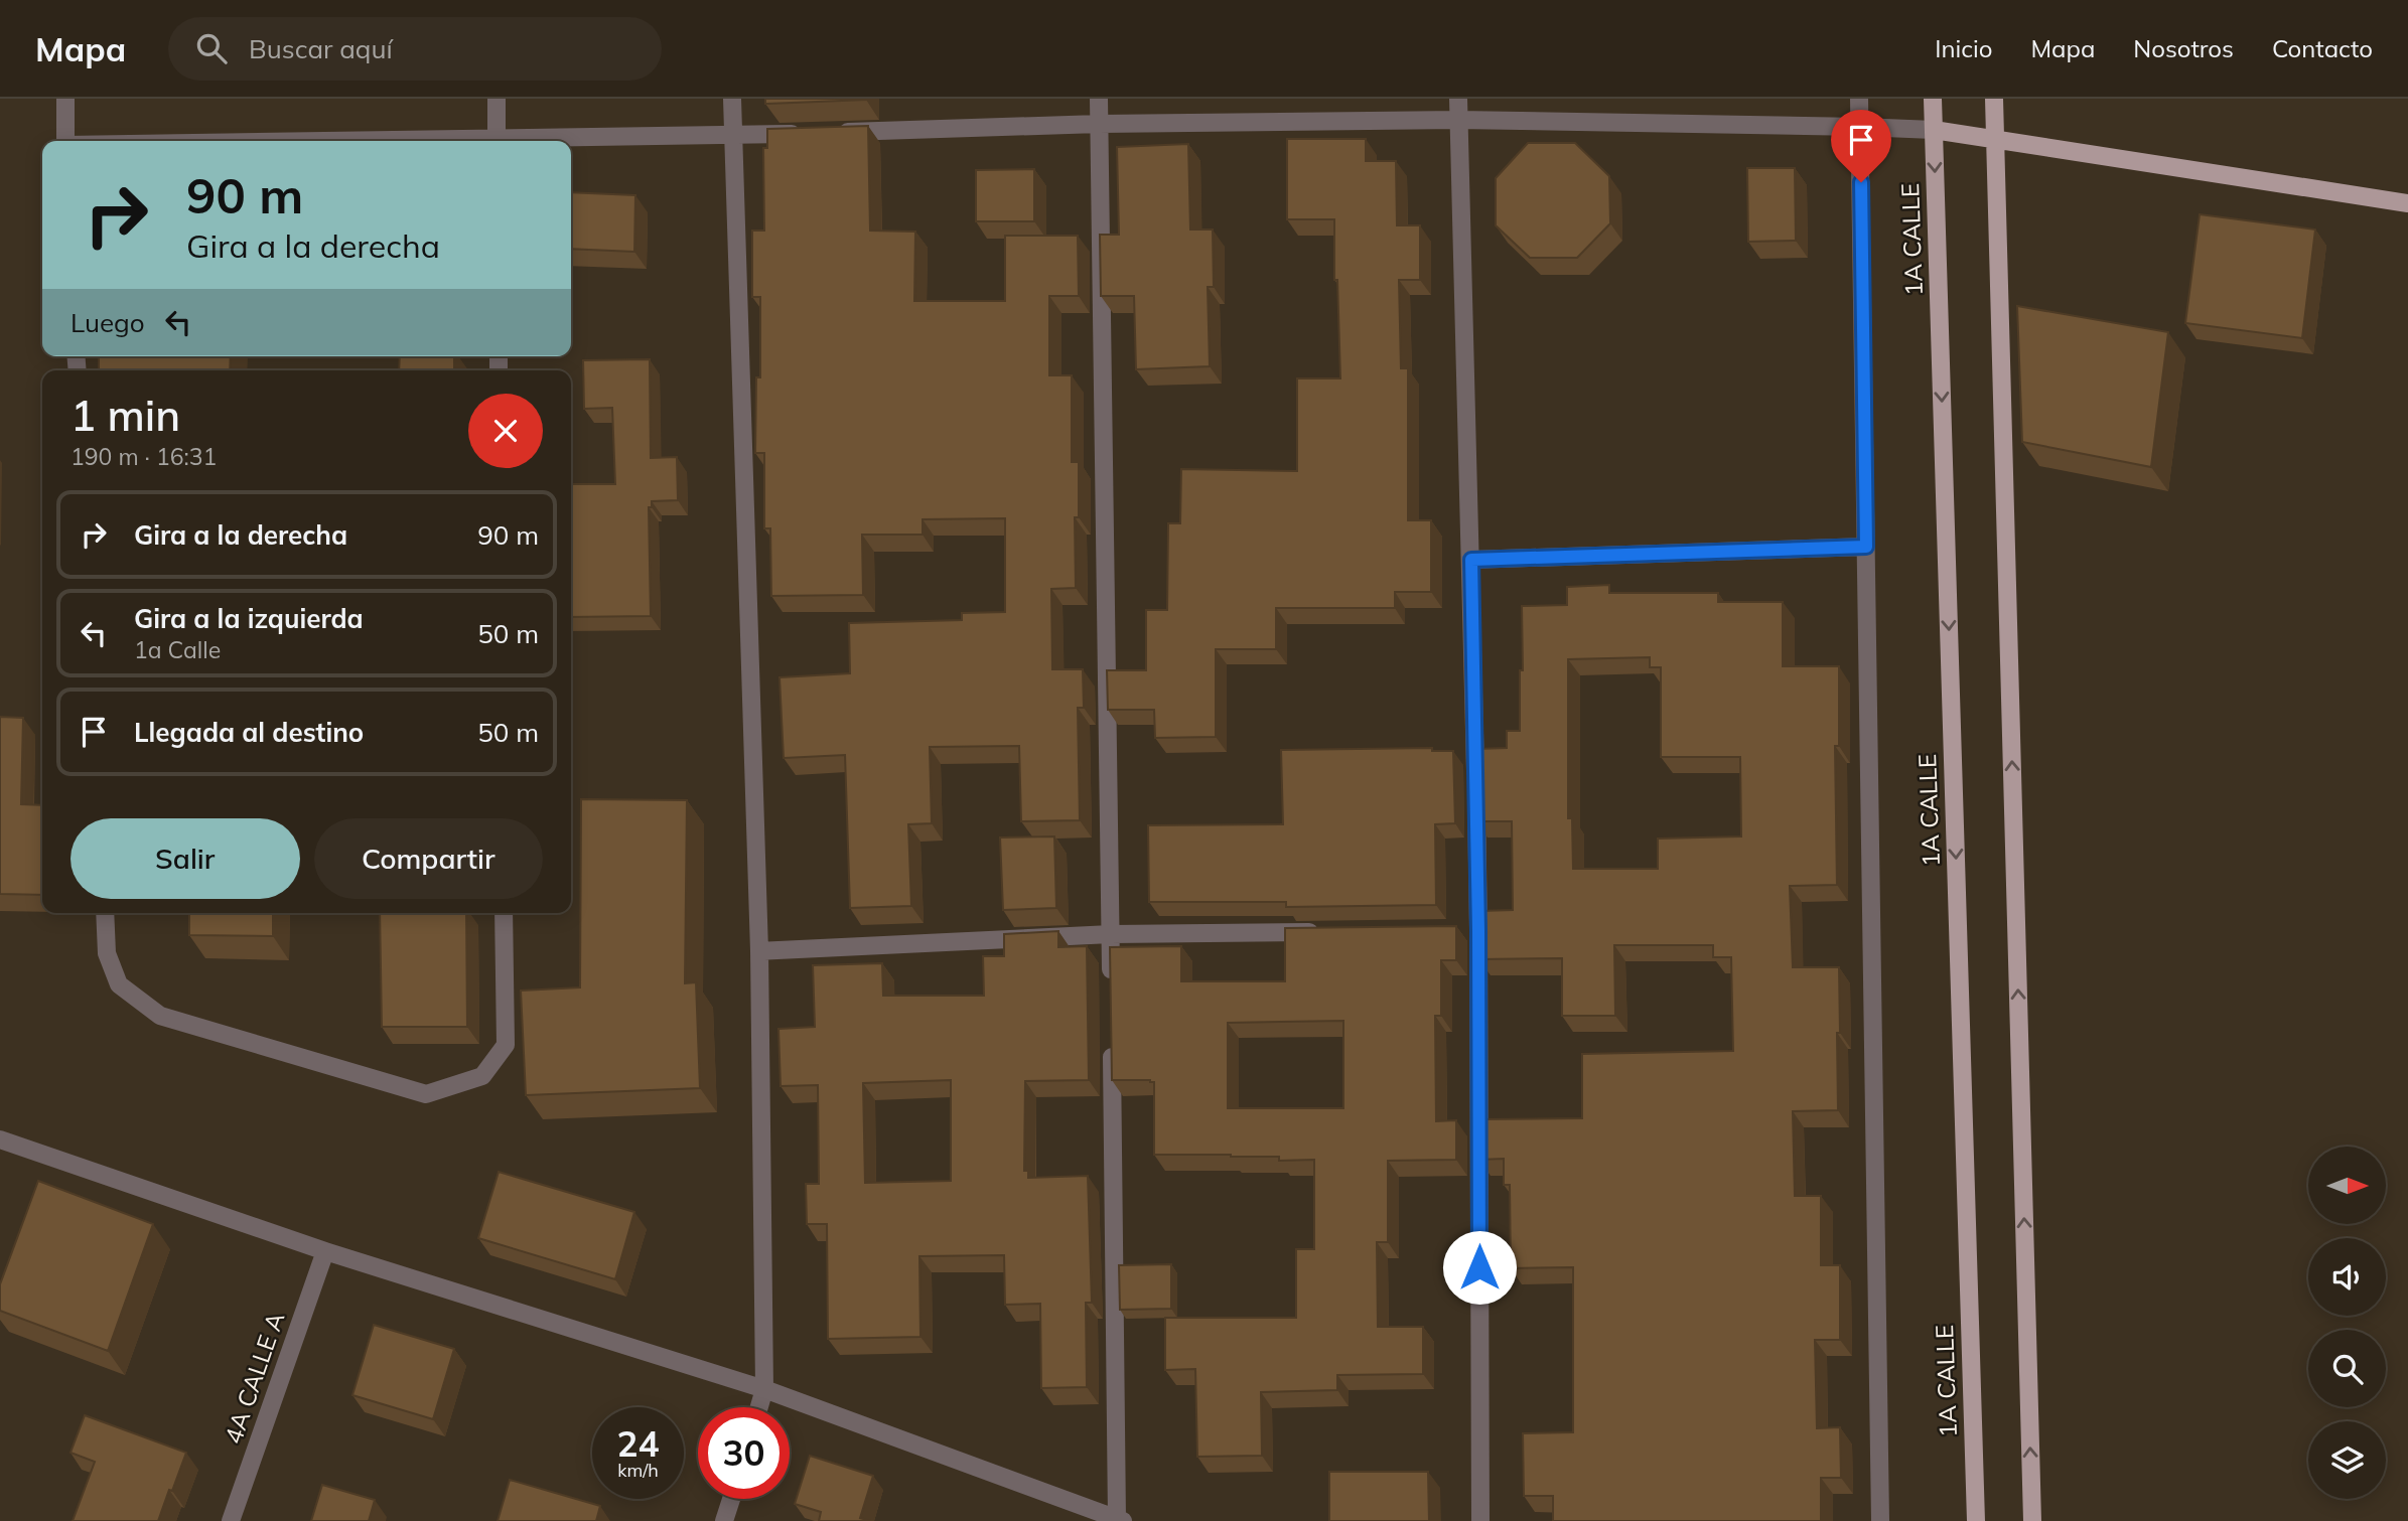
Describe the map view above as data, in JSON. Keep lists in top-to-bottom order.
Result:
{
  "streets": {
    "main road": ["1A CALLE"],
    "street": ["4A CALLE A"]
  },
  "north": "right",
  "page": {
    "header": "Mapa",
    "search": "Buscar aquí",
    "nav": [
      "Inicio",
      "Mapa",
      "Nosotros",
      "Contacto"
    ],
    "turn": ["90 m", "Gira a la derecha"],
    "then": "Luego",
    "heading": ["1 min", "190 m · 16:31"],
    "list": [
      {
        "name": "Gira a la derecha",
        "value": "90 m"
      },
      {
        "name": "Gira a la izquierda",
        "note": "1a Calle",
        "value": "50 m"
      },
      {
        "name": "Llegada al destino",
        "value": "50 m"
      }
    ],
    "buttons": ["Salir", "Compartir"],
    "speed": "24 km/h",
    "limit": "30"
  }
}
